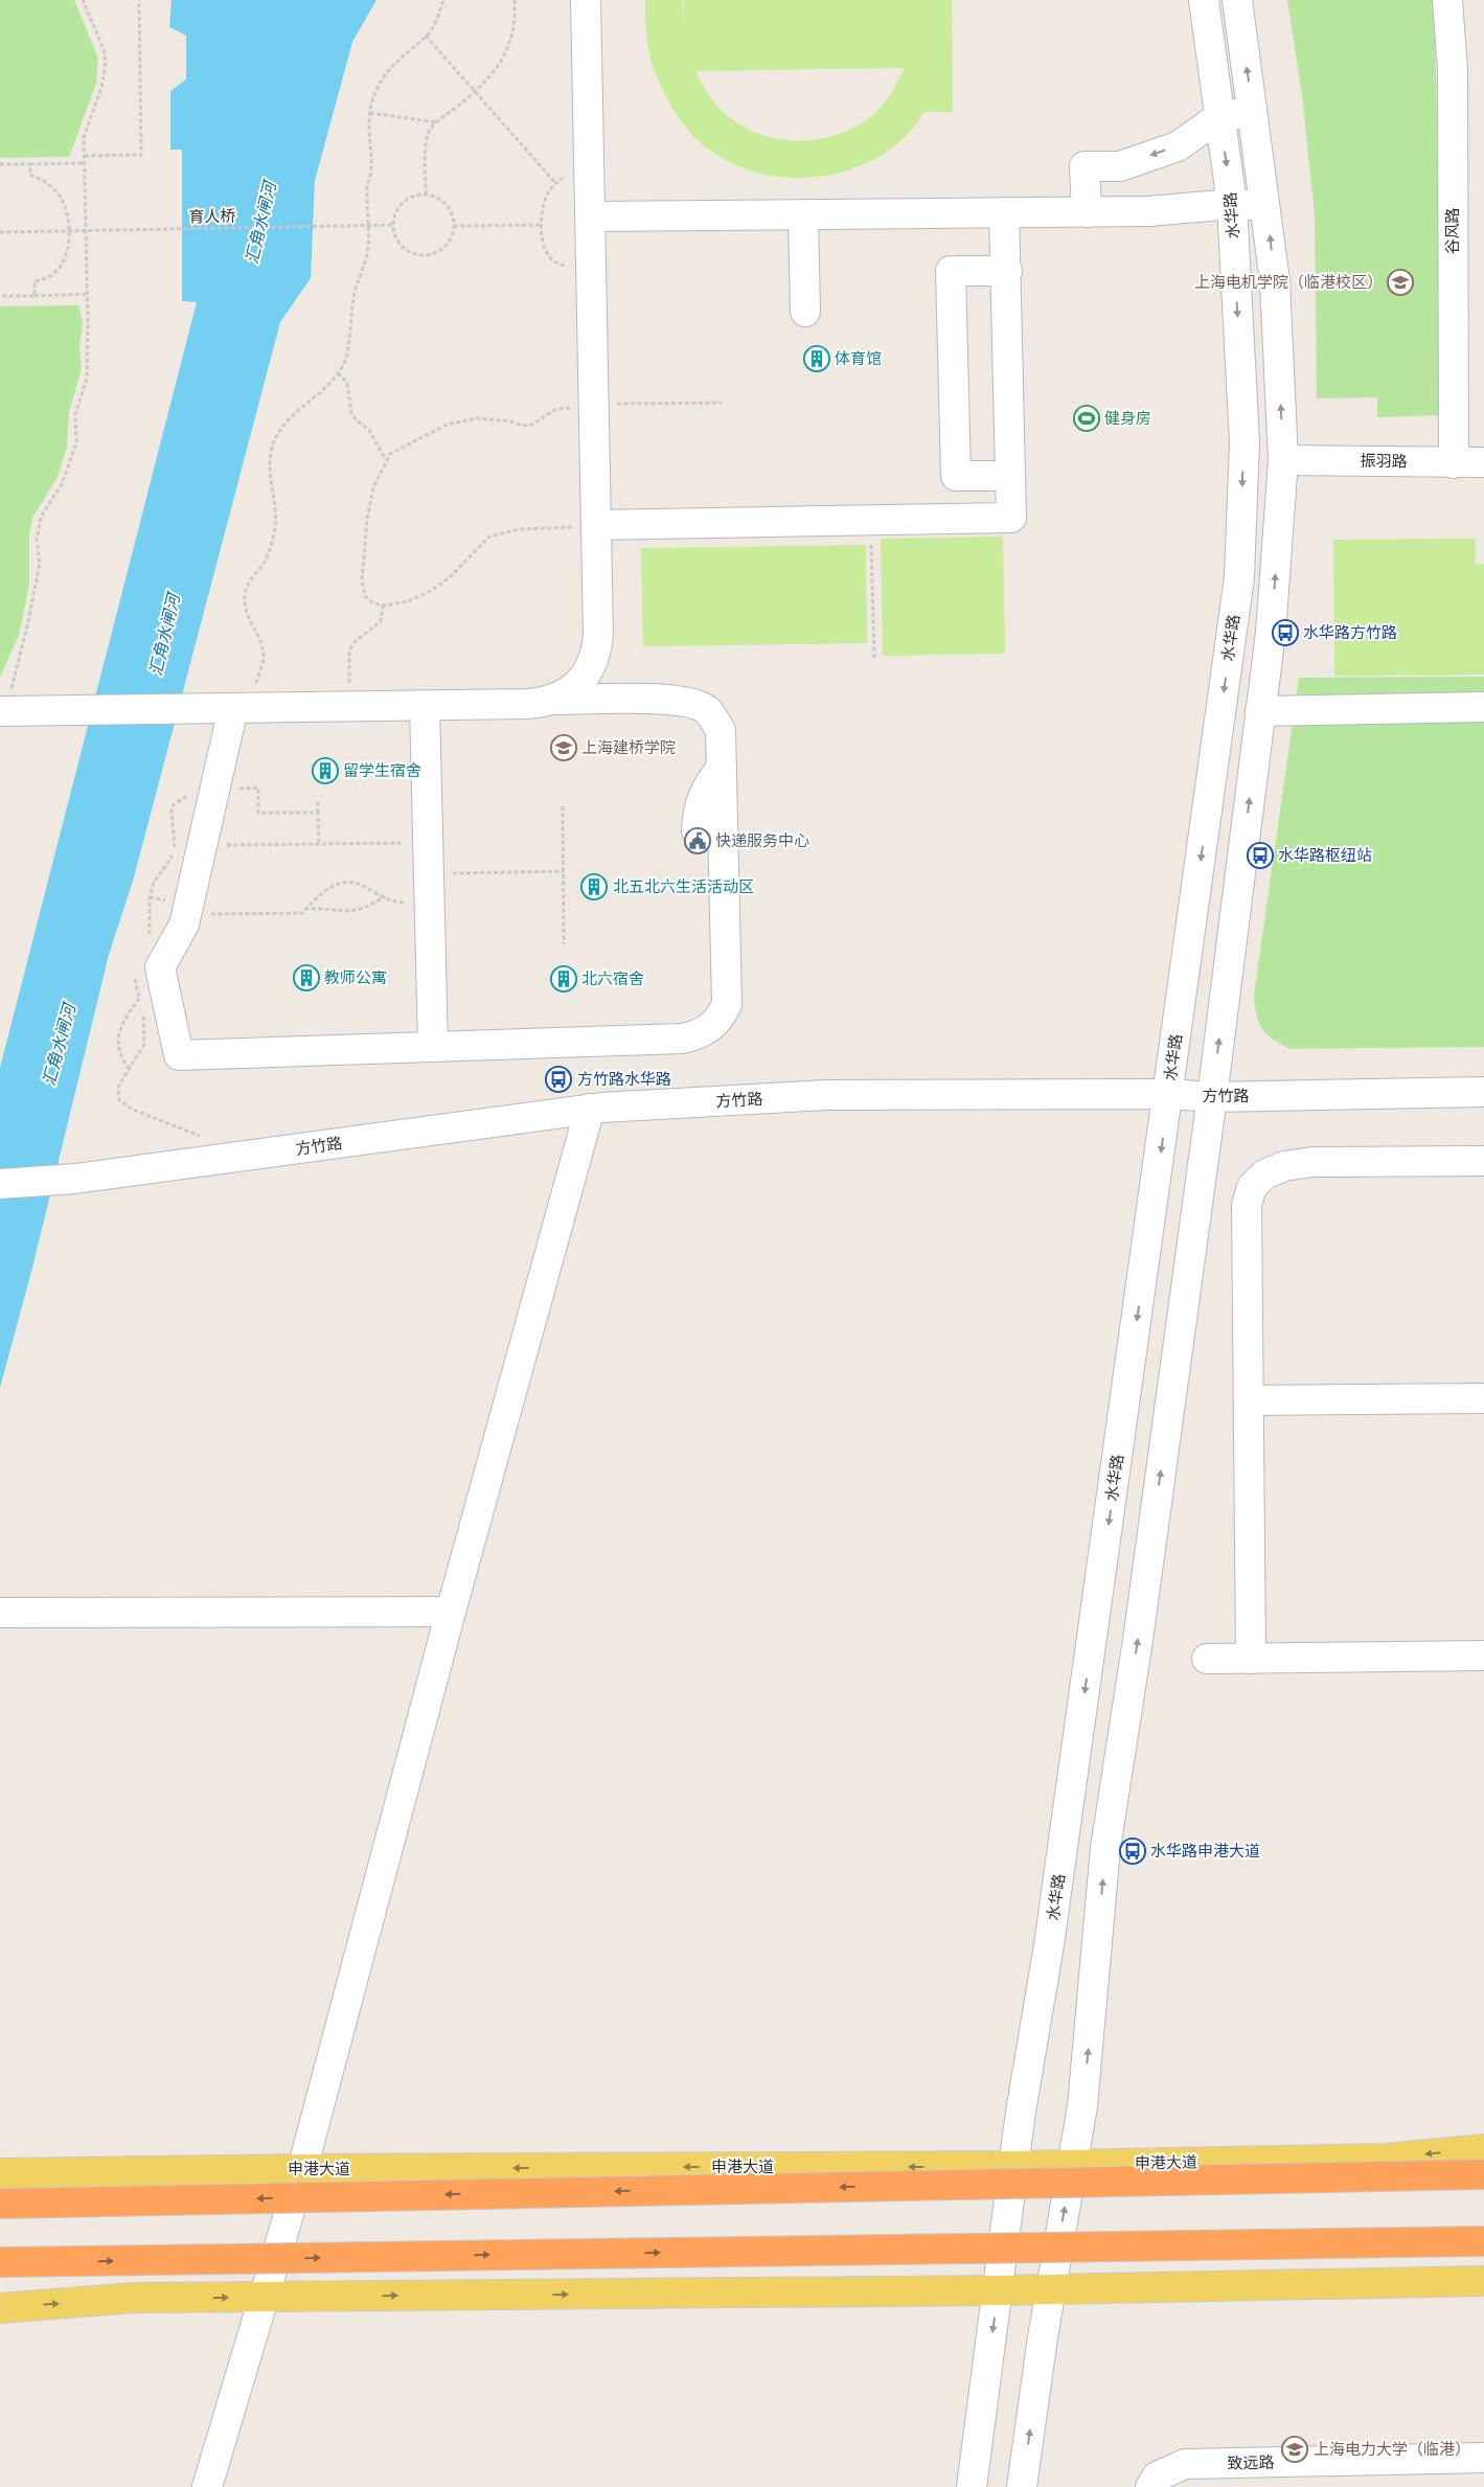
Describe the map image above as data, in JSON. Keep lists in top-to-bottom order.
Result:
{
  "streets": {
    "main road": ["申港大道"],
    "street": [
      "水华路",
      "谷风路",
      "振羽路",
      "方竹路",
      "致远路"
    ],
    "path": ["育人桥"]
  },
  "crossings": [
    ["水华路", "方竹路"],
    ["水华路", "申港大道"],
    ["谷风路", "振羽路"]
  ],
  "water": ["汇角水闸河"],
  "places": {
    "school or university": ["上海电机学院（临港校区）", "上海建桥学院", "上海电力大学（临港）"],
    "building": [
      "体育馆",
      "留学生宿舍",
      "北五北六生活活动区",
      "教师公寓",
      "北六宿舍"
    ],
    "sports": ["健身房"],
    "bus stop": [
      "水华路方竹路",
      "水华路枢纽站",
      "方竹路水华路",
      "水华路申港大道"
    ],
    "public building": ["快递服务中心"]
  }
}
